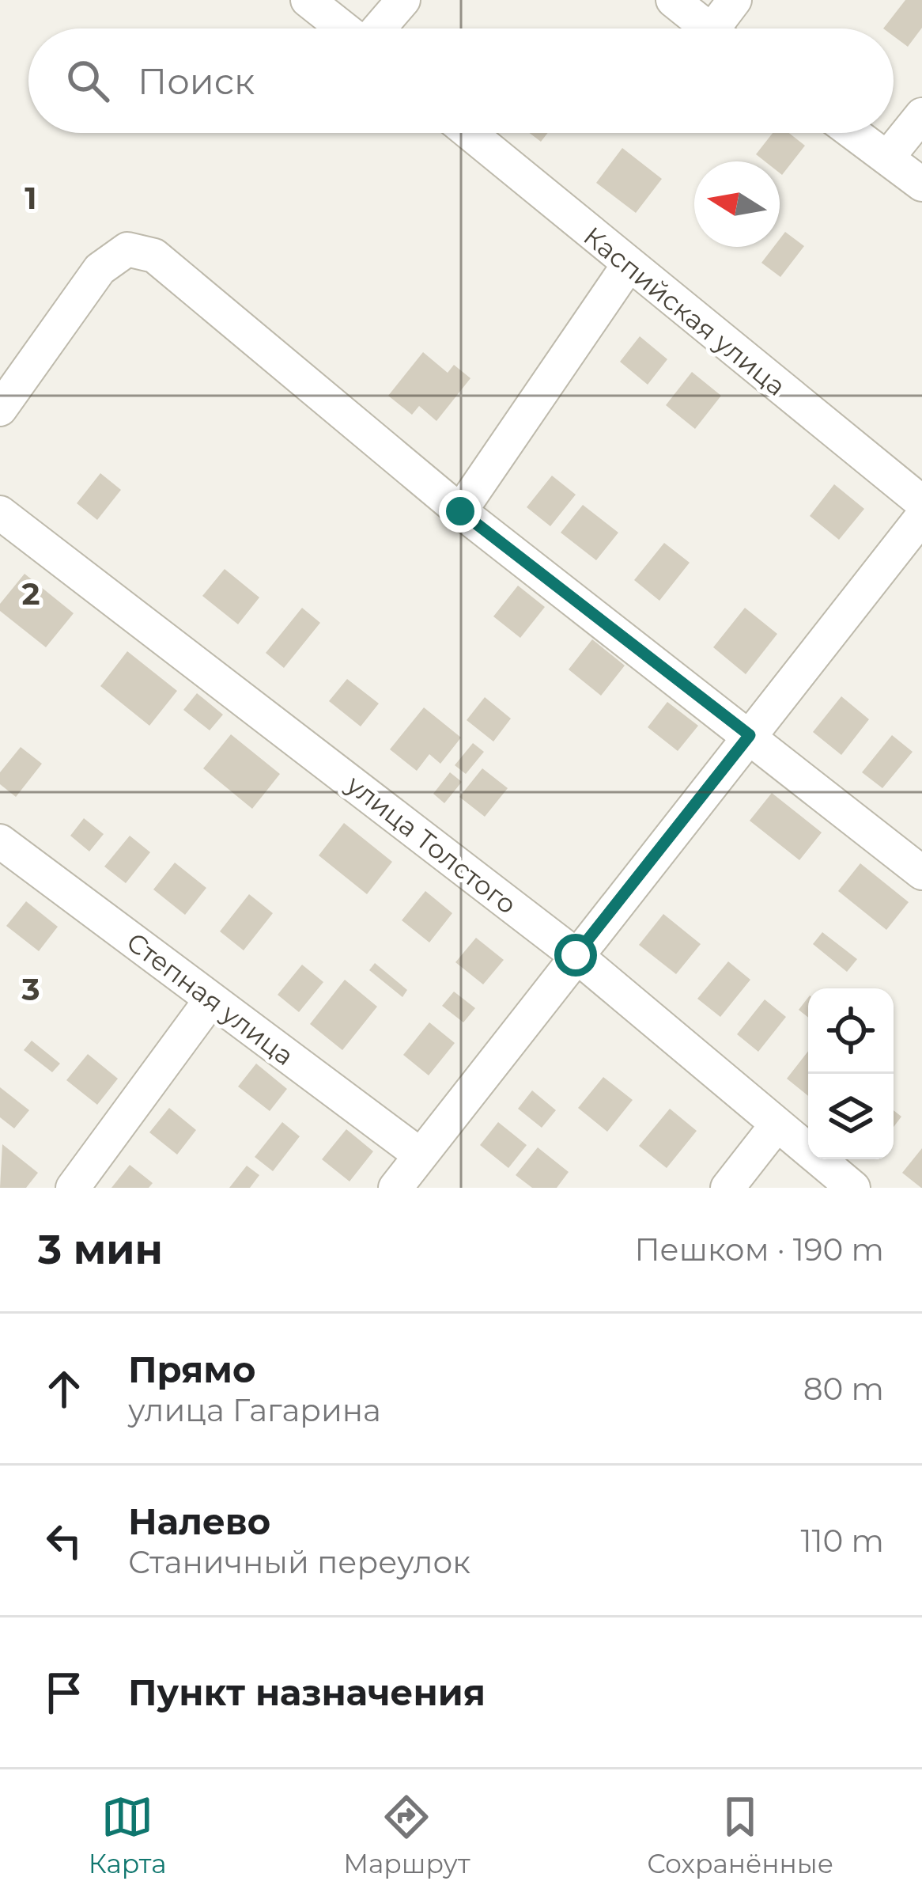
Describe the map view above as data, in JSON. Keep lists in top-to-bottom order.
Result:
{
  "streets": {
    "street": ["Каспийская улица", "улица Толстого", "Степная улица"]
  },
  "north": "left",
  "page": {
    "search": "Поиск",
    "heading": ["3 мин", "Пешком · 190 m"],
    "list": [
      ["Прямо", "улица Гагарина", "80 m"],
      ["Налево", "Станичный переулок", "110 m"],
      "Пункт назначения"
    ],
    "nav": ["Карта", "Маршрут", "Сохранённые"]
  },
  "grid": {
    "rows": ["1", "2", "3"]
  }
}
